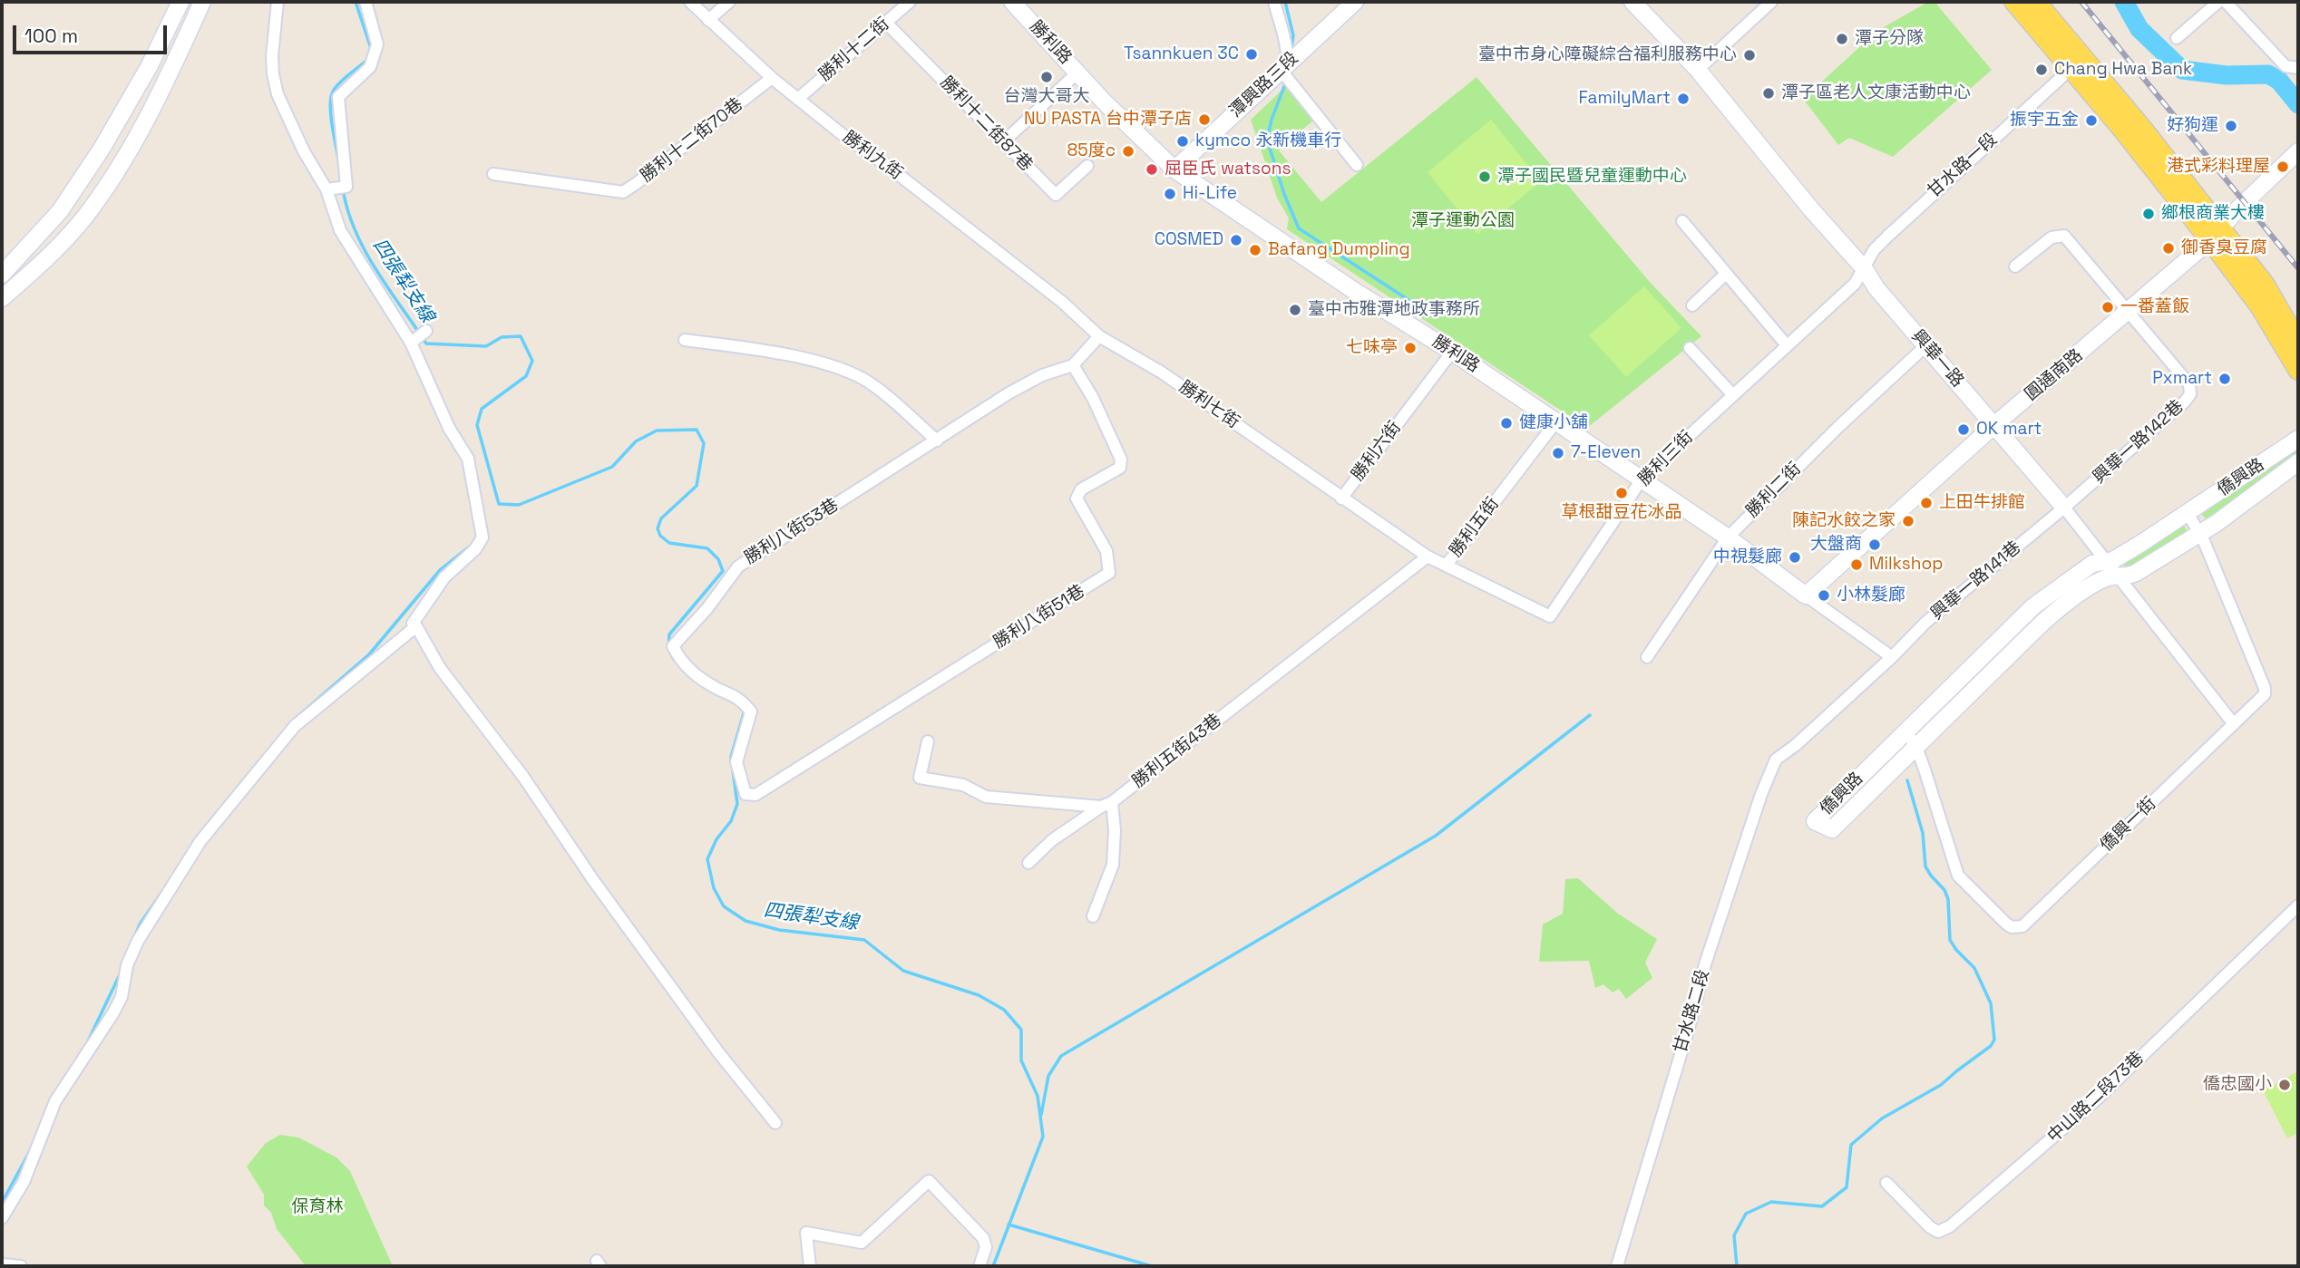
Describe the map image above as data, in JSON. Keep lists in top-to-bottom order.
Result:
{
  "streets": {
    "street": [
      "勝利路",
      "勝利十二街",
      "潭興路三段",
      "勝利十二街87巷",
      "勝利十二街70巷",
      "勝利九街",
      "甘水路一段",
      "興華一路",
      "圓通南路",
      "勝利七街",
      "興華一路142巷",
      "勝利六街",
      "勝利三街",
      "僑興路",
      "勝利二街",
      "勝利五街",
      "勝利八街53巷",
      "興華一路141巷",
      "勝利八街51巷",
      "勝利五街43巷",
      "僑興一街",
      "甘水路二段",
      "中山路二段73巷"
    ]
  },
  "crossings": [
    ["勝利路", "潭興路三段"],
    ["勝利路", "圓通南路"],
    ["勝利路", "勝利六街"],
    ["勝利路", "勝利三街"],
    ["勝利路", "勝利二街"],
    ["勝利路", "勝利五街"],
    ["勝利路", "興華一路141巷"],
    ["勝利十二街", "勝利十二街87巷"],
    ["勝利十二街", "勝利九街"],
    ["勝利十二街70巷", "勝利九街"],
    ["勝利九街", "勝利七街"],
    ["勝利九街", "勝利八街53巷"],
    ["甘水路一段", "興華一路"],
    ["甘水路一段", "勝利三街"],
    ["興華一路", "圓通南路"],
    ["興華一路", "興華一路142巷"],
    ["興華一路", "勝利三街"],
    ["興華一路", "僑興路"],
    ["興華一路", "勝利二街"],
    ["興華一路", "興華一路141巷"],
    ["興華一路", "僑興一街"],
    ["圓通南路", "興華一路142巷"],
    ["勝利七街", "勝利六街"],
    ["勝利七街", "勝利八街53巷"],
    ["興華一路142巷", "興華一路141巷"],
    ["勝利六街", "勝利五街"],
    ["勝利三街", "勝利五街"],
    ["僑興路", "僑興一街"],
    ["勝利五街", "勝利五街43巷"],
    ["勝利八街53巷", "勝利八街51巷"],
    ["興華一路141巷", "甘水路二段"]
  ],
  "water": ["四張犁支線"],
  "parks": ["潭子運動公園", "保育林"],
  "places": [
    "潭子分隊",
    "Tsannkuen 3C",
    "臺中市身心障礙綜合福利服務中心",
    "Chang Hwa Bank",
    "台灣大哥大",
    "潭子區老人文康活動中心",
    "FamilyMart",
    "NU PASTA 台中潭子店",
    "振宇五金",
    "好狗運",
    "kymco 永新機車行",
    "85度c",
    "港式彩料理屋",
    "屈臣氏 watsons",
    "潭子國民暨兒童運動中心",
    "Hi-Life",
    "鄉根商業大樓",
    "COSMED",
    "御香臭豆腐",
    "Bafang Dumpling",
    "一番蓋飯",
    "臺中市雅潭地政事務所",
    "七味亭",
    "Pxmart",
    "健康小舖",
    "OK mart",
    "7-Eleven",
    "草根甜豆花冰品",
    "上田牛排館",
    "陳記水餃之家",
    "大盤商",
    "中視髮廊",
    "Milkshop",
    "小林髮廊",
    "僑忠國小"
  ],
  "scale_bar": "100 m"
}
